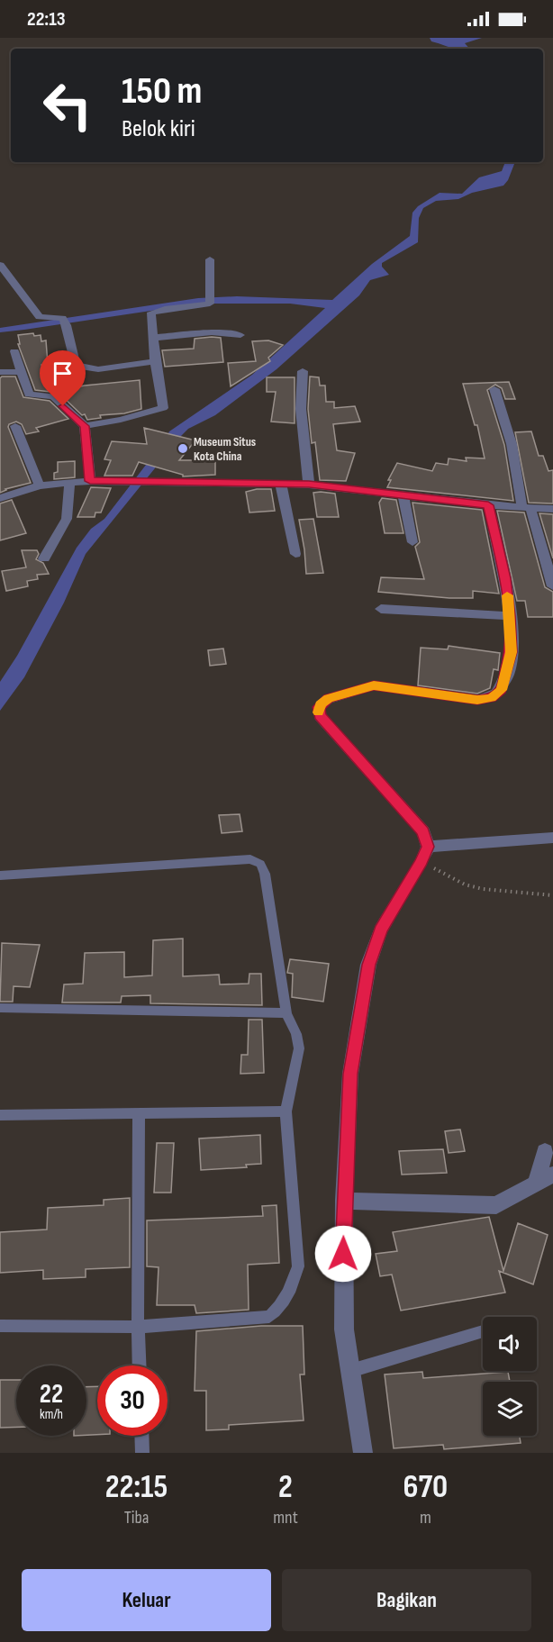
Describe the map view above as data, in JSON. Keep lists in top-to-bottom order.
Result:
{
  "places": ["Museum Situs Kota China"],
  "page": {
    "status": "22:13",
    "turn": ["150 m", "Belok kiri"],
    "speed": "22 km/h",
    "limit": "30",
    "eta": [
      "22:15",
      "Tiba",
      "2",
      "mnt",
      "670",
      "m"
    ],
    "buttons": ["Keluar", "Bagikan"]
  }
}
